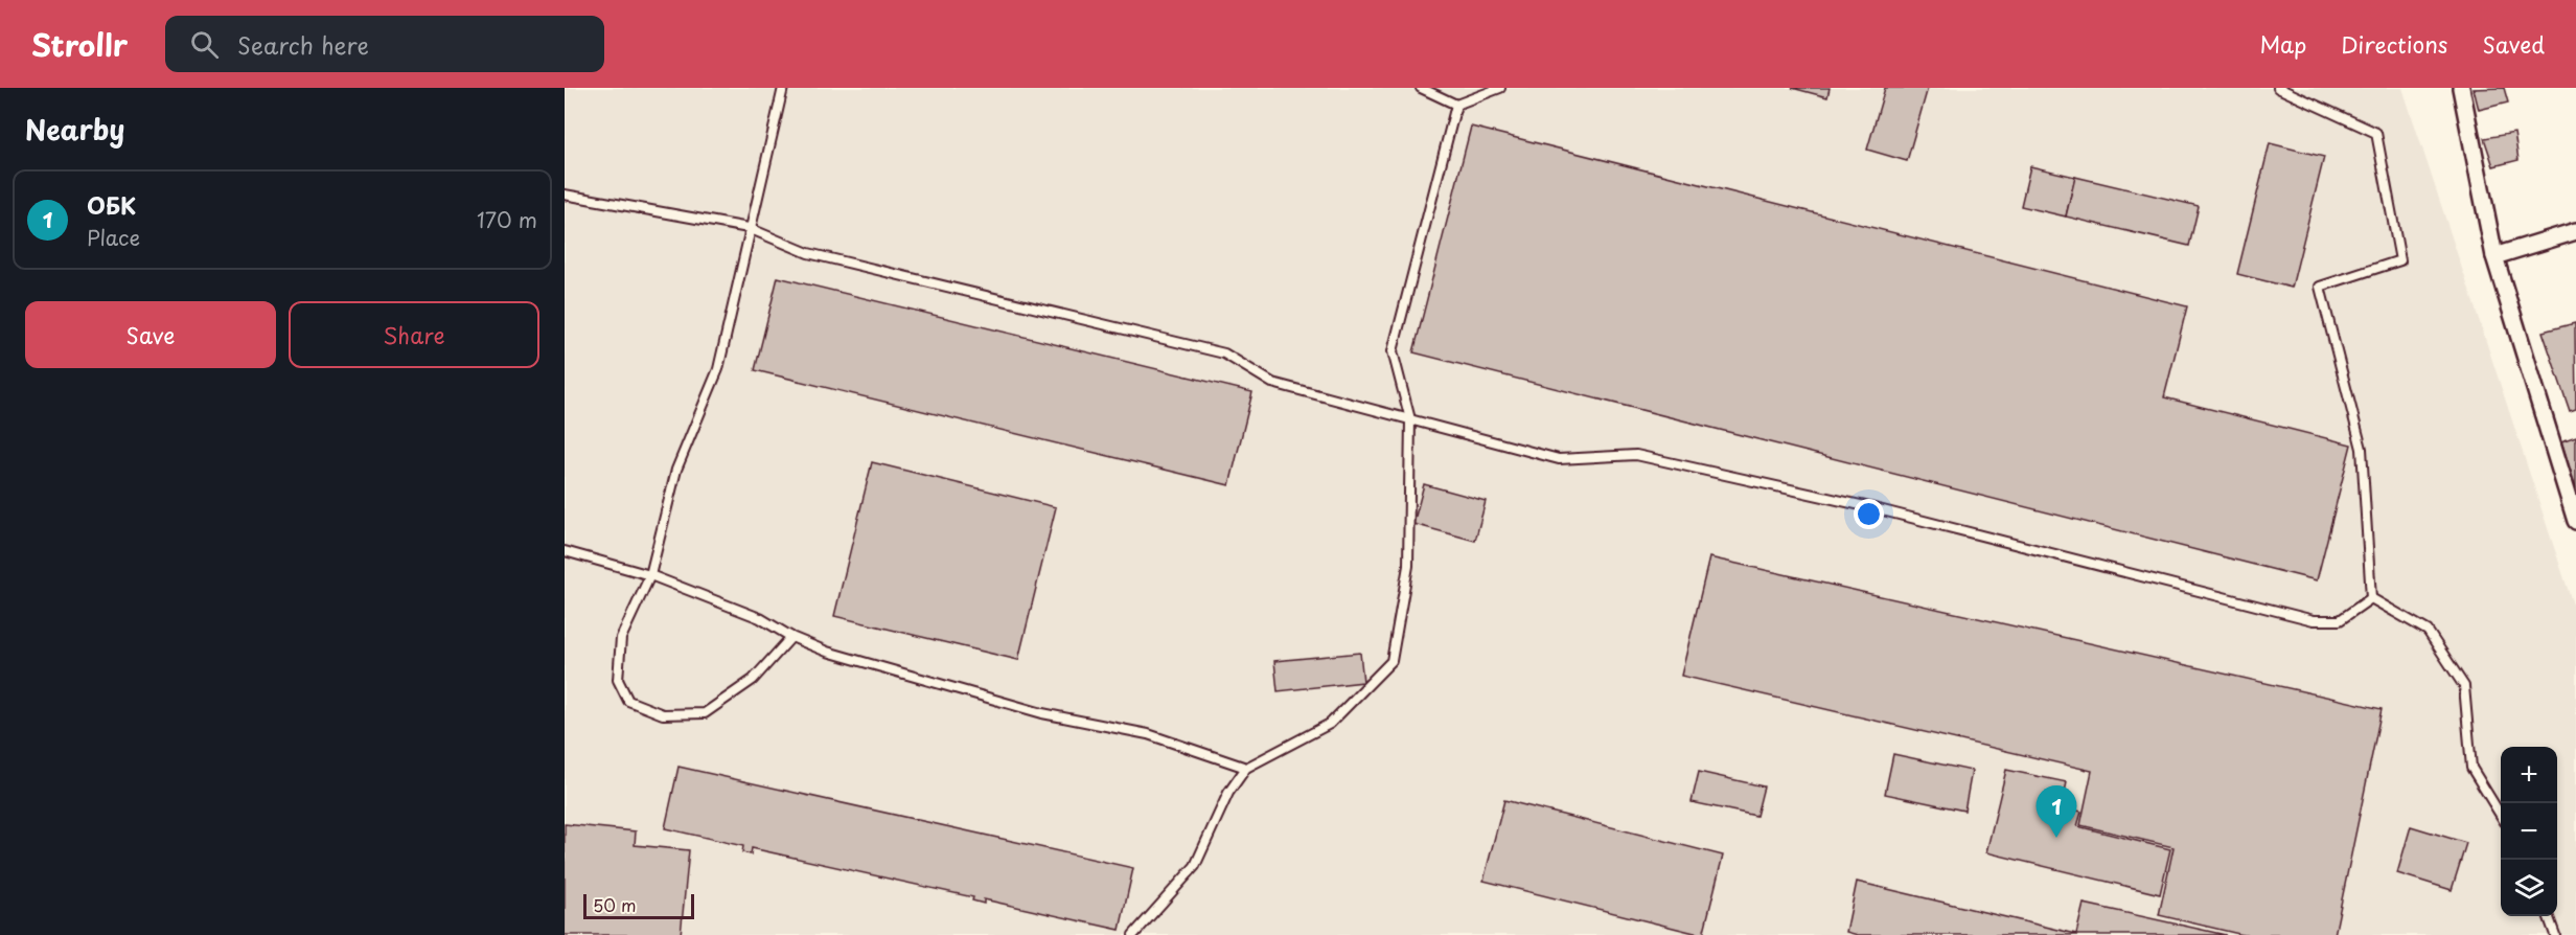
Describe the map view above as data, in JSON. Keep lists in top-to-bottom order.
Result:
{
  "scale_bar": "50 m",
  "page": {
    "header": "Strollr",
    "search": "Search here",
    "nav": ["Map", "Directions", "Saved"],
    "heading": "Nearby",
    "list": [
      {
        "mark": "1",
        "name": "ОБК",
        "note": "Place",
        "value": "170 m"
      }
    ],
    "buttons": ["Save", "Share"],
    "map_buttons": ["+", "−"],
    "pins": "1",
    "scale": "50 m"
  }
}
